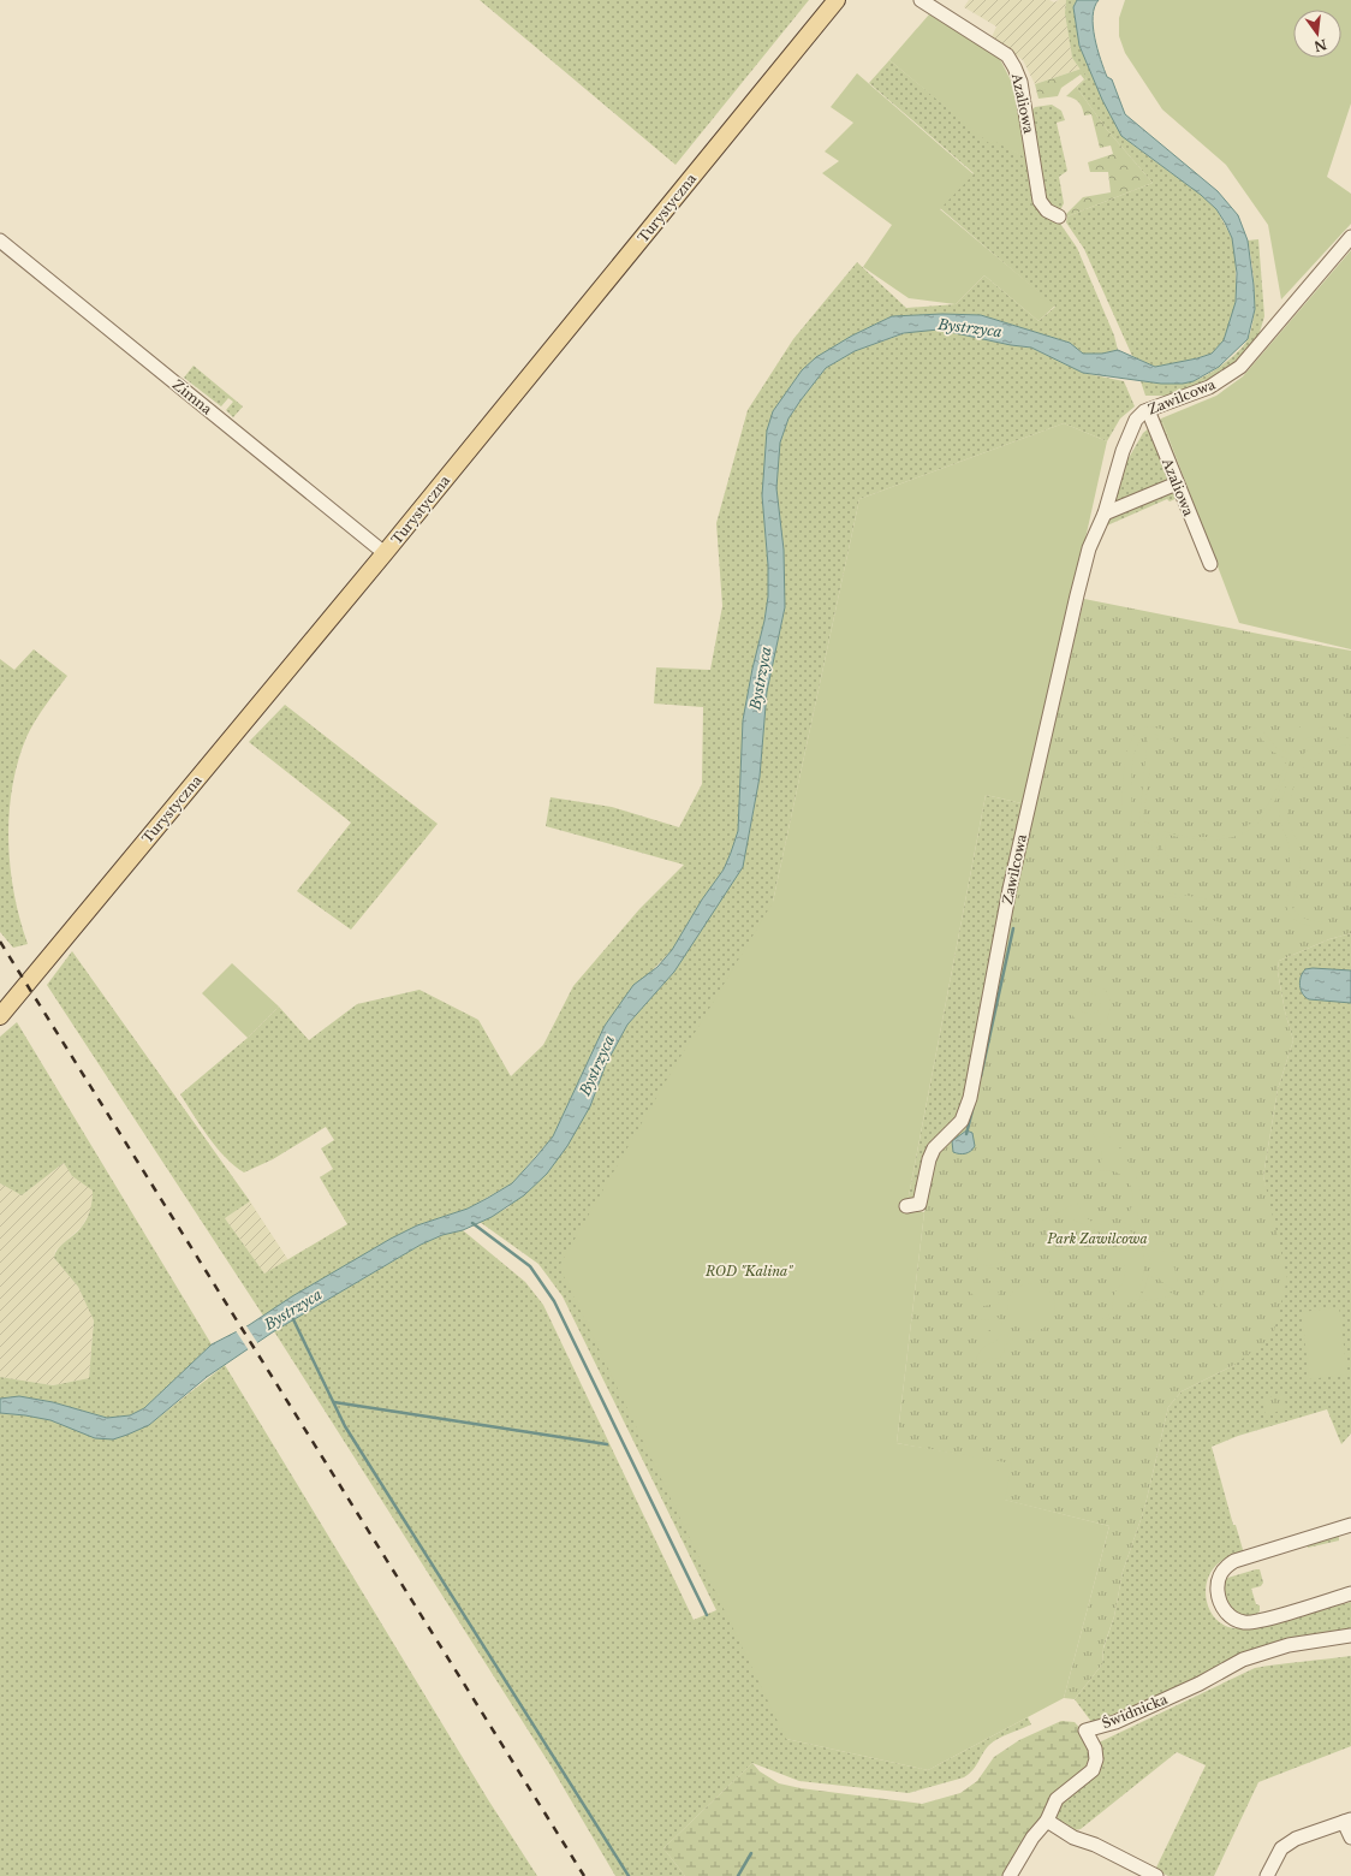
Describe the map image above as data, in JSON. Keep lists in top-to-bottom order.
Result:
{
  "streets": {
    "main road": ["Turystyczna"],
    "street": [
      "Azaliowa",
      "Zimna",
      "Zawilcowa",
      "Świdnicka"
    ]
  },
  "crossings": [
    ["Azaliowa", "Zawilcowa"],
    ["Turystyczna", "Zimna"]
  ],
  "water": ["Bystrzyca"],
  "parks": ["Park Zawilcowa", "ROD \"Kalina\""],
  "north": "bottom"
}
